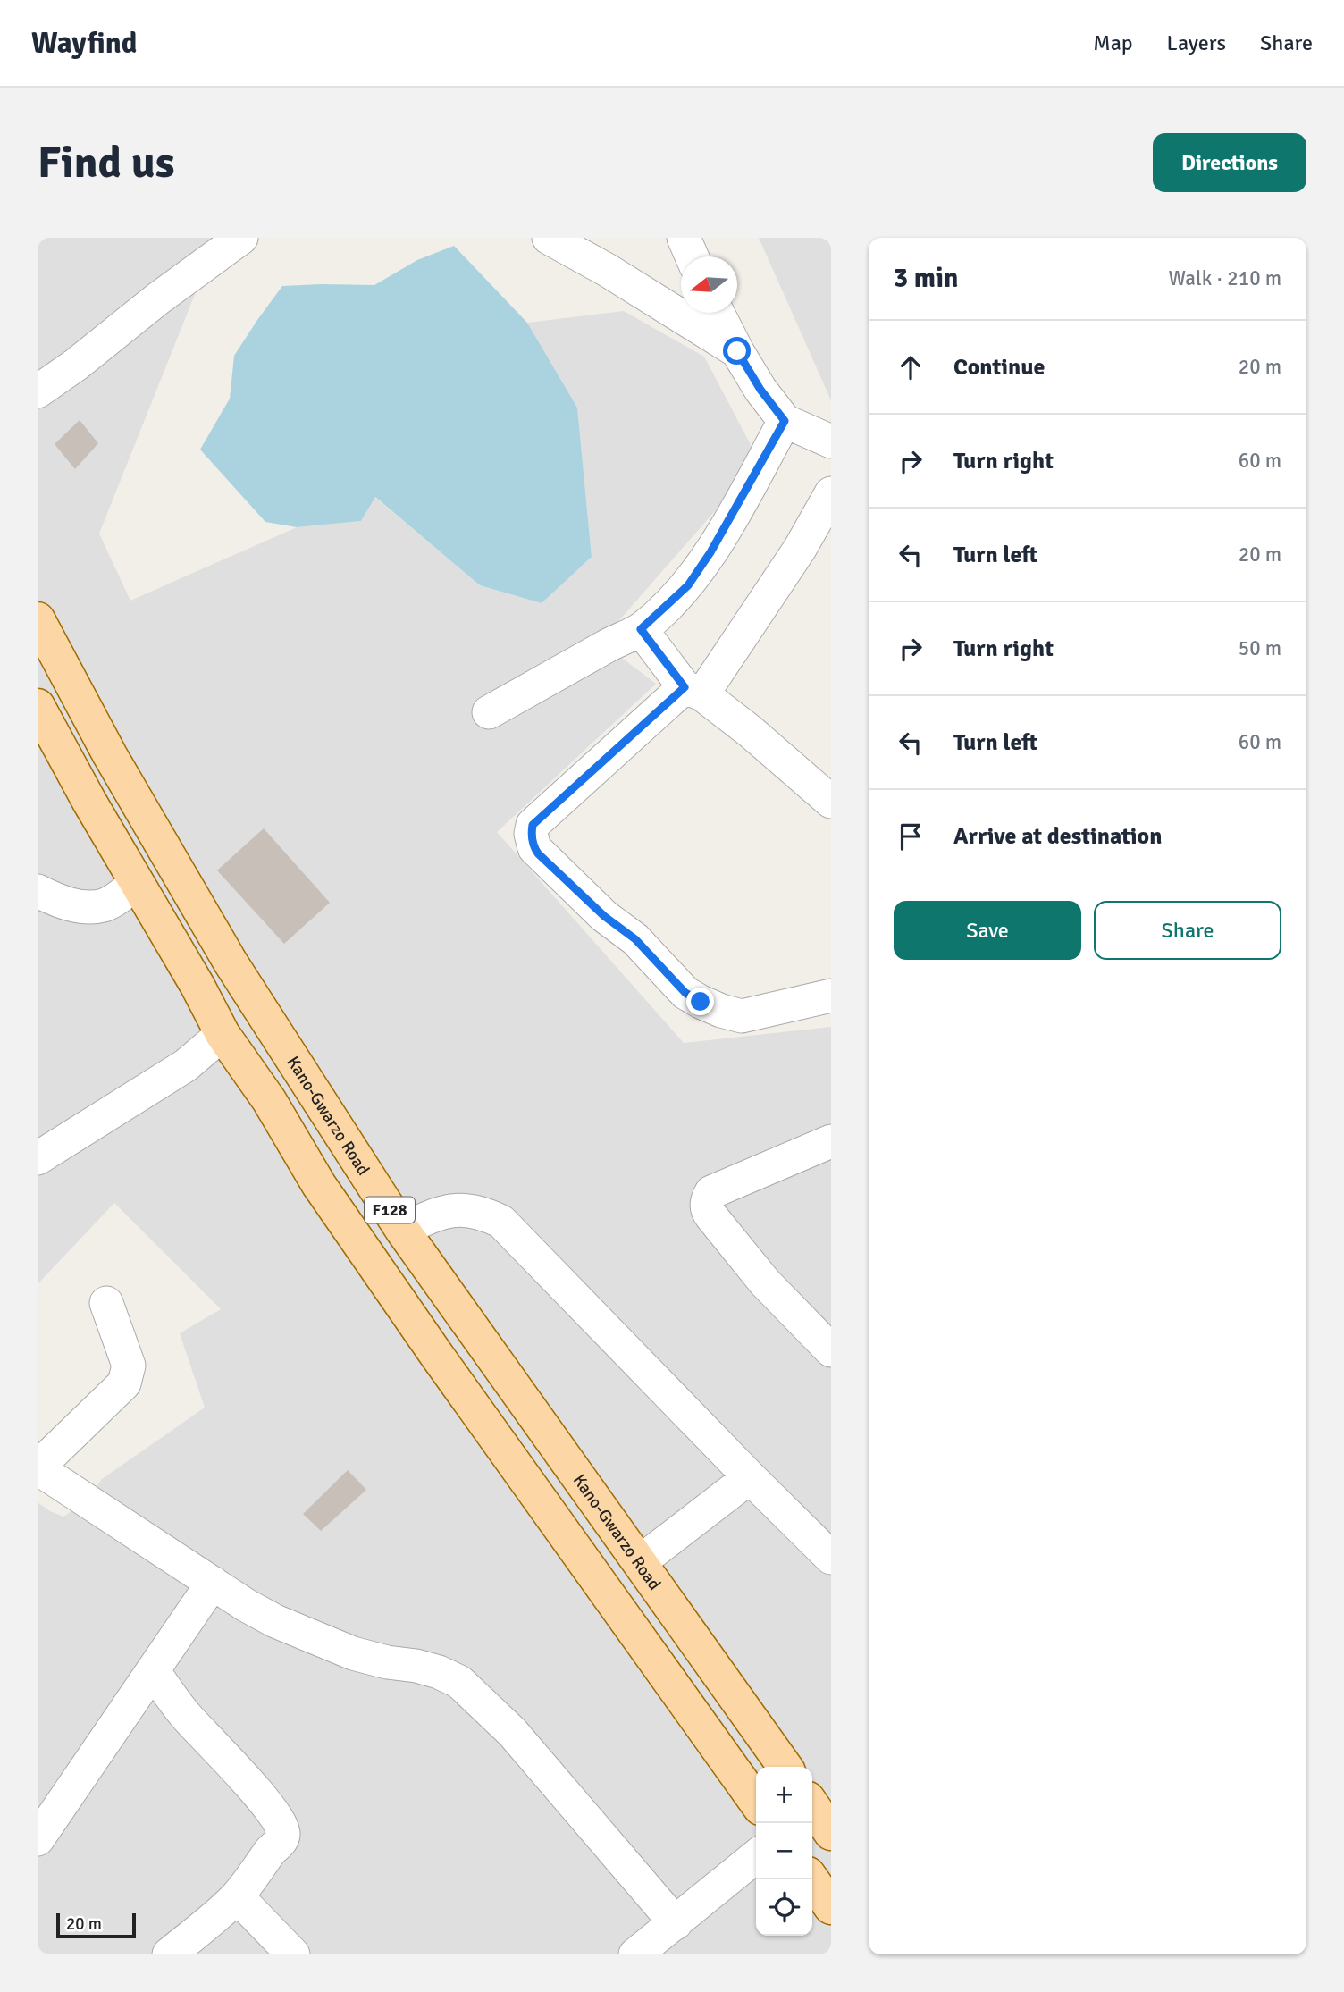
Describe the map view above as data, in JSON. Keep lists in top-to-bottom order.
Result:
{
  "streets": {
    "main road": ["Kano-Gwarzo Road", "F128"]
  },
  "scale_bar": "20 m",
  "north": "left",
  "page": {
    "header": "Wayfind",
    "nav": ["Map", "Layers", "Share"],
    "buttons": [
      "Directions",
      ["Save", "Share"]
    ],
    "title": "Find us",
    "heading": ["3 min", "Walk · 210 m"],
    "list": [
      ["Continue", "20 m"],
      ["Turn right", "60 m"],
      ["Turn left", "20 m"],
      ["Turn right", "50 m"],
      ["Turn left", "60 m"],
      "Arrive at destination"
    ],
    "map_buttons": ["+", "−"],
    "scale": "20 m"
  }
}
